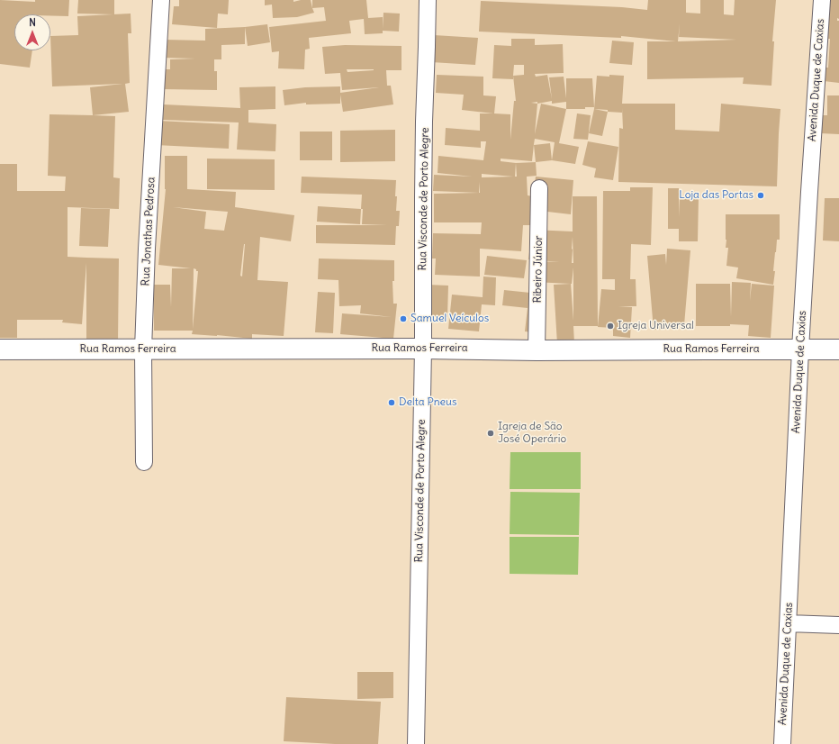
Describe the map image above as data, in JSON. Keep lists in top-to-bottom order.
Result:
{
  "streets": {
    "main road": ["Rua Ramos Ferreira"],
    "street": [
      "Avenida Duque de Caxias",
      "Rua Visconde de Porto Alegre",
      "Rua Jonathas Pedrosa",
      "Ribeiro Júnior"
    ]
  },
  "crossings": [
    ["Avenida Duque de Caxias", "Rua Ramos Ferreira"],
    ["Rua Visconde de Porto Alegre", "Rua Ramos Ferreira"],
    ["Rua Jonathas Pedrosa", "Rua Ramos Ferreira"],
    ["Ribeiro Júnior", "Rua Ramos Ferreira"]
  ],
  "places": [
    "Loja das Portas",
    "Samuel Veículos",
    "Igreja Universal",
    "Delta Pneus",
    "Igreja de São José Operário"
  ],
  "north": "top"
}
